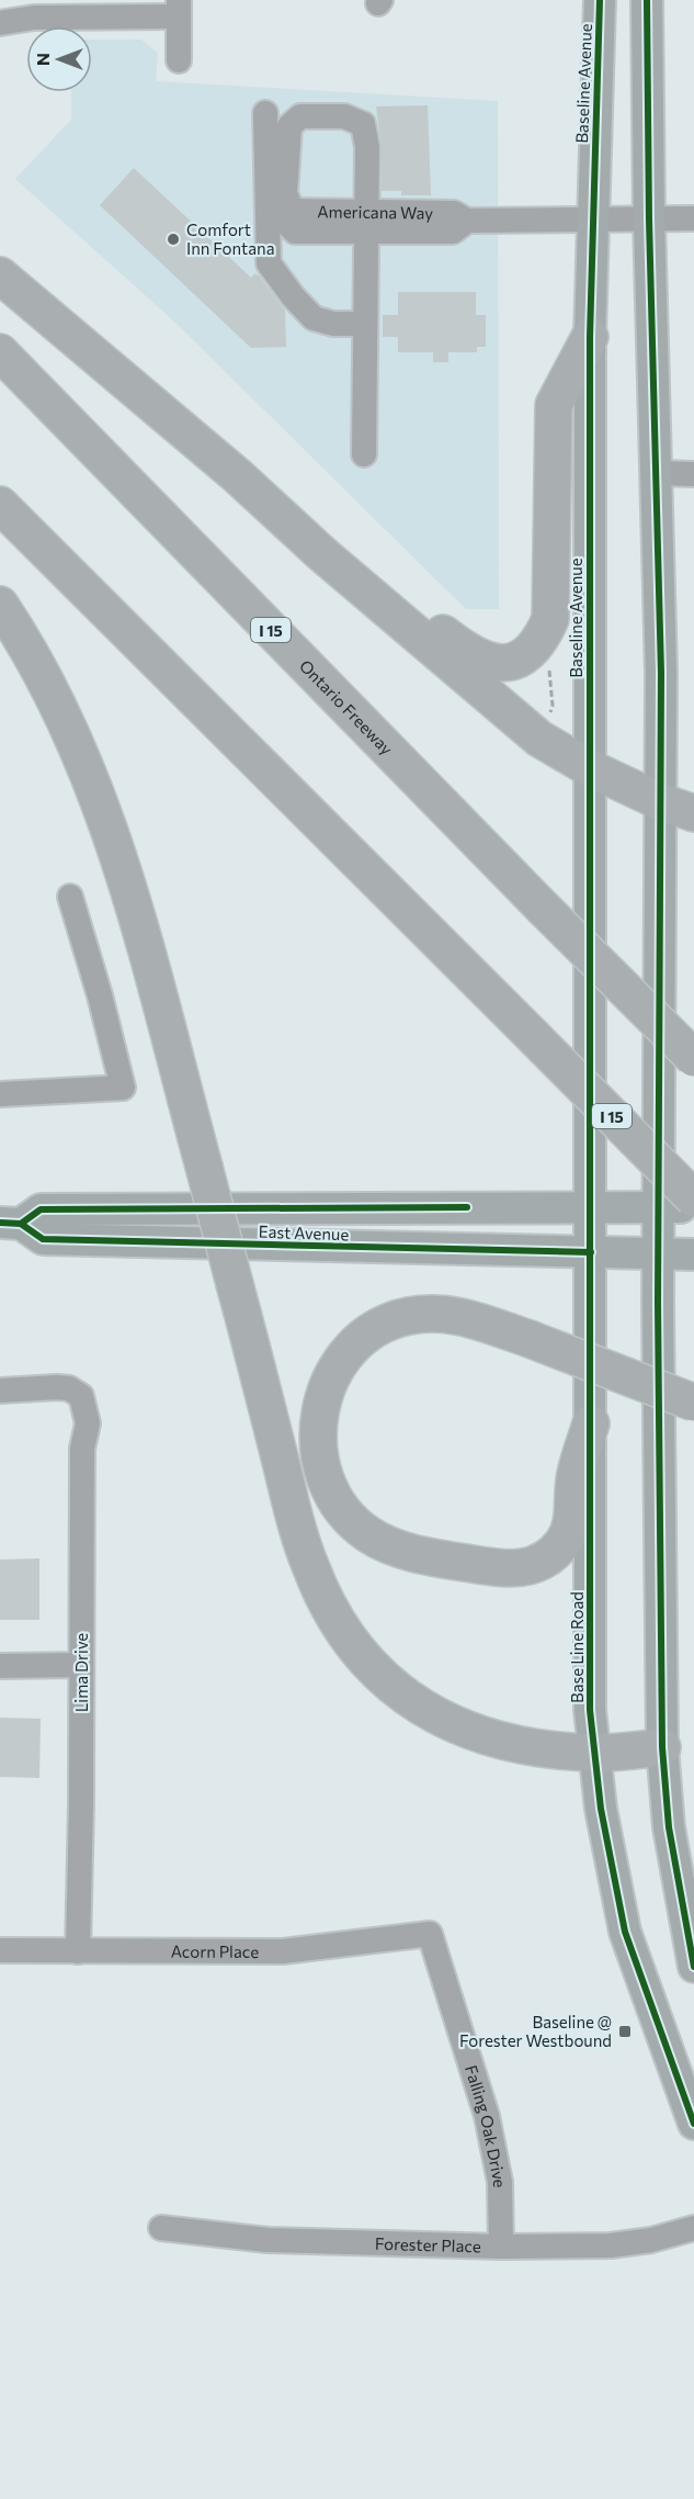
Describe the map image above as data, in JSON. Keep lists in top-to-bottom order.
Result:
{
  "streets": {
    "highway": ["I 15", "Ontario Freeway"],
    "main road": ["Baseline Avenue", "East Avenue", "Base Line Road"],
    "street": [
      "Americana Way",
      "Lima Drive",
      "Acorn Place",
      "Falling Oak Drive",
      "Forester Place"
    ]
  },
  "crossings": [
    ["Baseline Avenue", "Americana Way"],
    ["Baseline Avenue", "East Avenue"],
    ["Baseline Avenue", "Base Line Road"],
    ["East Avenue", "Base Line Road"],
    ["Lima Drive", "Acorn Place"],
    ["Acorn Place", "Falling Oak Drive"],
    ["Falling Oak Drive", "Forester Place"]
  ],
  "places": {
    "other": ["Comfort Inn Fontana"],
    "transit": ["Baseline @ Forester Westbound"]
  },
  "north": "left"
}
